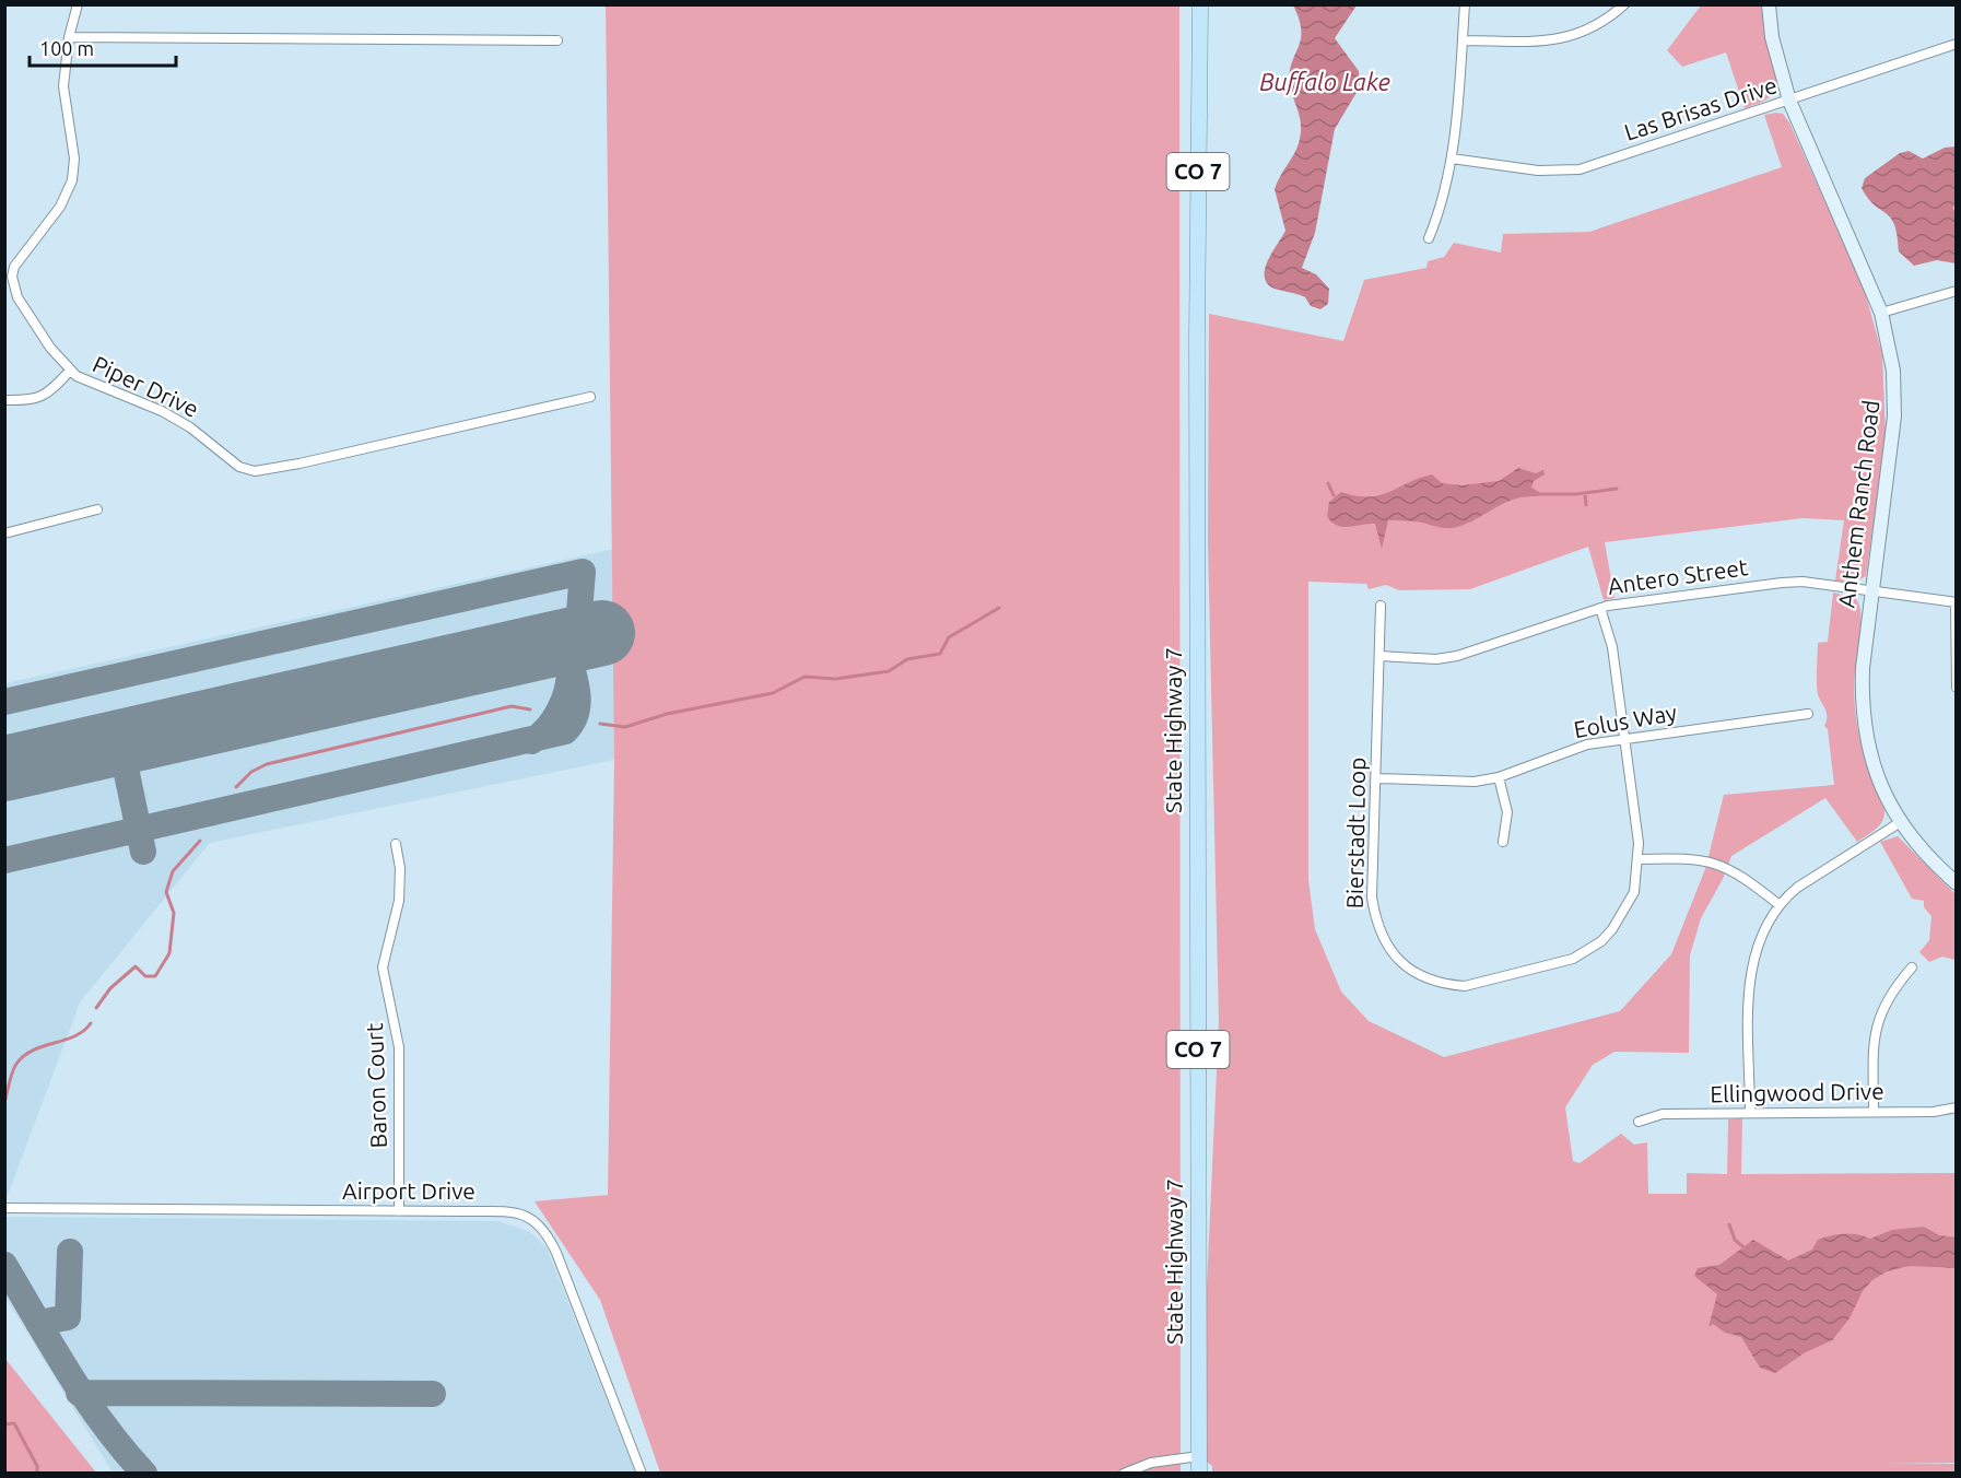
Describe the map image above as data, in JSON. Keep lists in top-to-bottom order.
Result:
{
  "streets": {
    "main road": ["CO 7", "State Highway 7"],
    "street": [
      "Las Brisas Drive",
      "Piper Drive",
      "Anthem Ranch Road",
      "Antero Street",
      "Eolus Way",
      "Bierstadt Loop",
      "Baron Court",
      "Ellingwood Drive",
      "Airport Drive"
    ]
  },
  "crossings": [
    ["Las Brisas Drive", "Anthem Ranch Road"],
    ["CO 7", "State Highway 7"],
    ["Anthem Ranch Road", "Antero Street"],
    ["Antero Street", "Bierstadt Loop"],
    ["Eolus Way", "Bierstadt Loop"],
    ["Baron Court", "Airport Drive"]
  ],
  "water": ["Buffalo Lake"],
  "scale_bar": "100 m"
}
